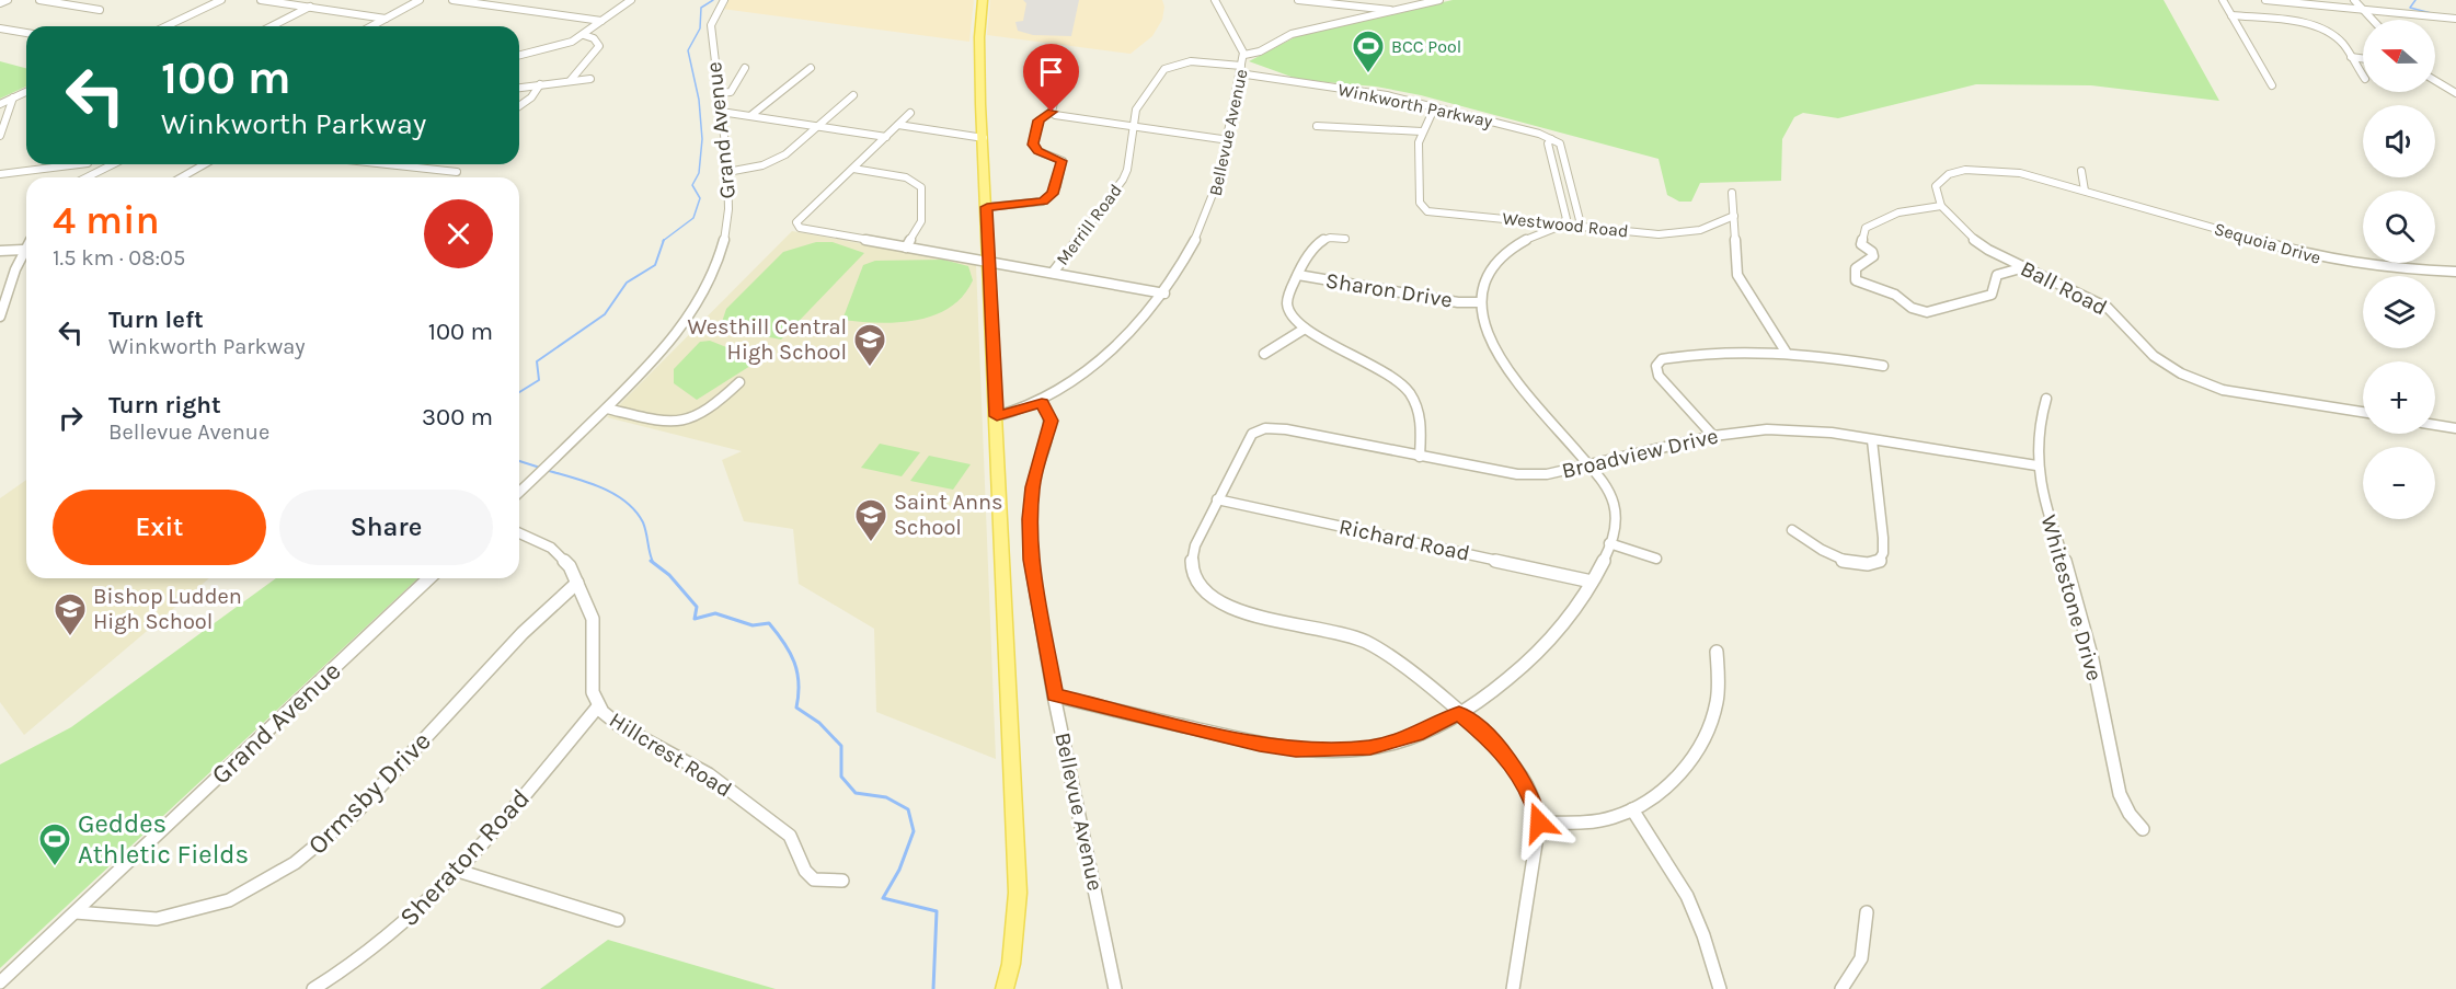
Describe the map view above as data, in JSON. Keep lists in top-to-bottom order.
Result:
{
  "streets": {
    "street": [
      "Winkworth Parkway",
      "Grand Avenue",
      "Bellevue Avenue",
      "Merrill Road",
      "Westwood Road",
      "Sequoia Drive",
      "Ball Road",
      "Sharon Drive",
      "Broadview Drive",
      "Richard Road",
      "Whitestone Drive",
      "Hillcrest Road",
      "Ormsby Drive",
      "Sheraton Road"
    ]
  },
  "crossings": [
    ["Winkworth Parkway", "Bellevue Avenue"],
    ["Winkworth Parkway", "Merrill Road"],
    ["Grand Avenue", "Ormsby Drive"],
    ["Bellevue Avenue", "Merrill Road"],
    ["Sequoia Drive", "Ball Road"],
    ["Broadview Drive", "Richard Road"],
    ["Broadview Drive", "Whitestone Drive"],
    ["Hillcrest Road", "Ormsby Drive"],
    ["Hillcrest Road", "Sheraton Road"]
  ],
  "places": {
    "sports": ["BCC Pool", "Geddes Athletic Fields"],
    "school or university": ["Westhill Central High School", "Saint Anns School", "Bishop Ludden High School"]
  },
  "north": "left",
  "page": {
    "map_buttons": ["+", "−"],
    "turn": ["100 m", "Winkworth Parkway"],
    "heading": ["4 min", "1.5 km · 08:05"],
    "list": [
      {
        "name": "Turn left",
        "note": "Winkworth Parkway",
        "value": "100 m"
      },
      {
        "name": "Turn right",
        "note": "Bellevue Avenue",
        "value": "300 m"
      }
    ],
    "buttons": ["Exit", "Share"]
  }
}
